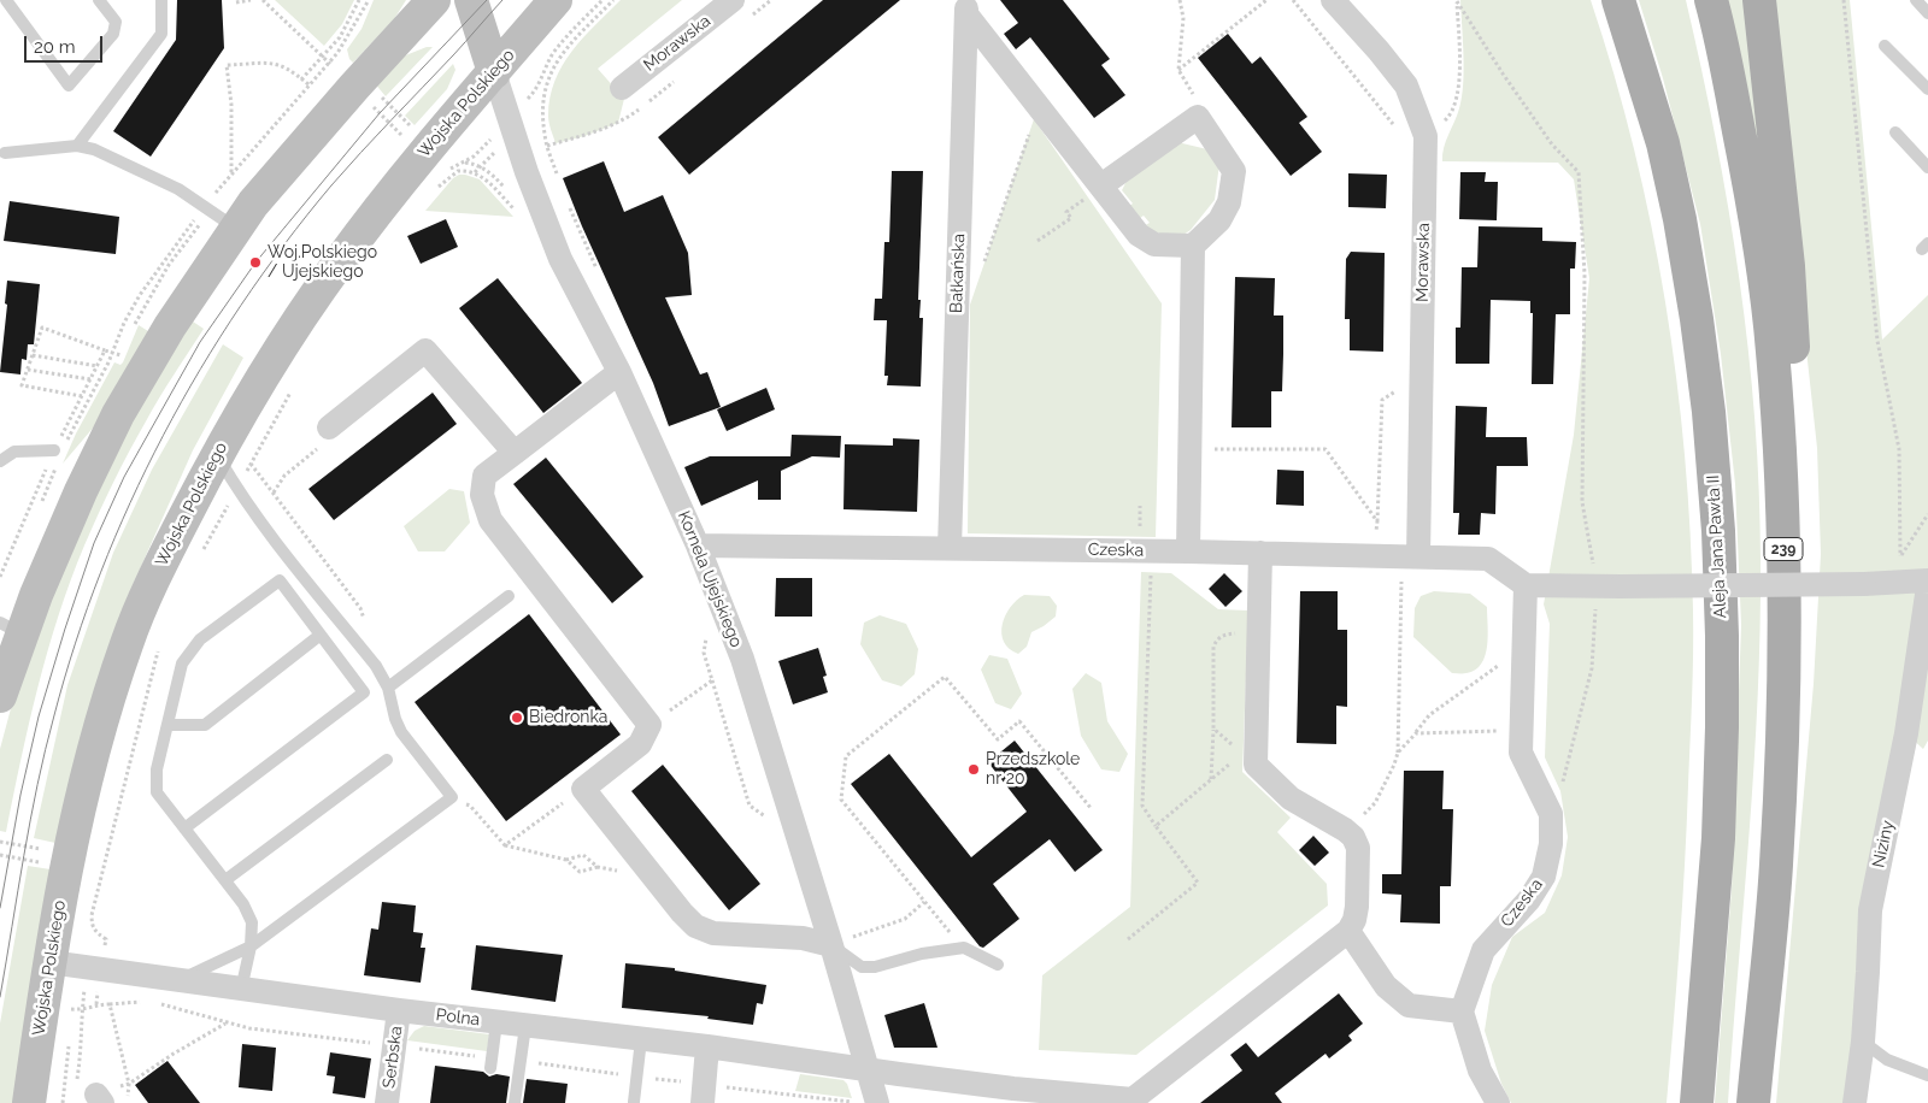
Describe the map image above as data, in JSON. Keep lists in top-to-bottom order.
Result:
{
  "streets": {
    "main road": ["Aleja Jana Pawła II", "239"],
    "street": [
      "Morawska",
      "Wojska Polskiego",
      "Bałkańska",
      "Czeska",
      "Kornela Ujejskiego",
      "Niziny",
      "Polna",
      "Serbska"
    ]
  },
  "crossings": [
    ["Morawska", "Czeska"],
    ["Wojska Polskiego", "Kornela Ujejskiego"],
    ["Wojska Polskiego", "Polna"],
    ["Bałkańska", "Czeska"],
    ["Czeska", "Kornela Ujejskiego"],
    ["Kornela Ujejskiego", "Polna"],
    ["Polna", "Serbska"]
  ],
  "places": ["Woj.Polskiego / Ujejskiego", "Biedronka", "Przedszkole nr 20"],
  "scale_bar": "20 m"
}
